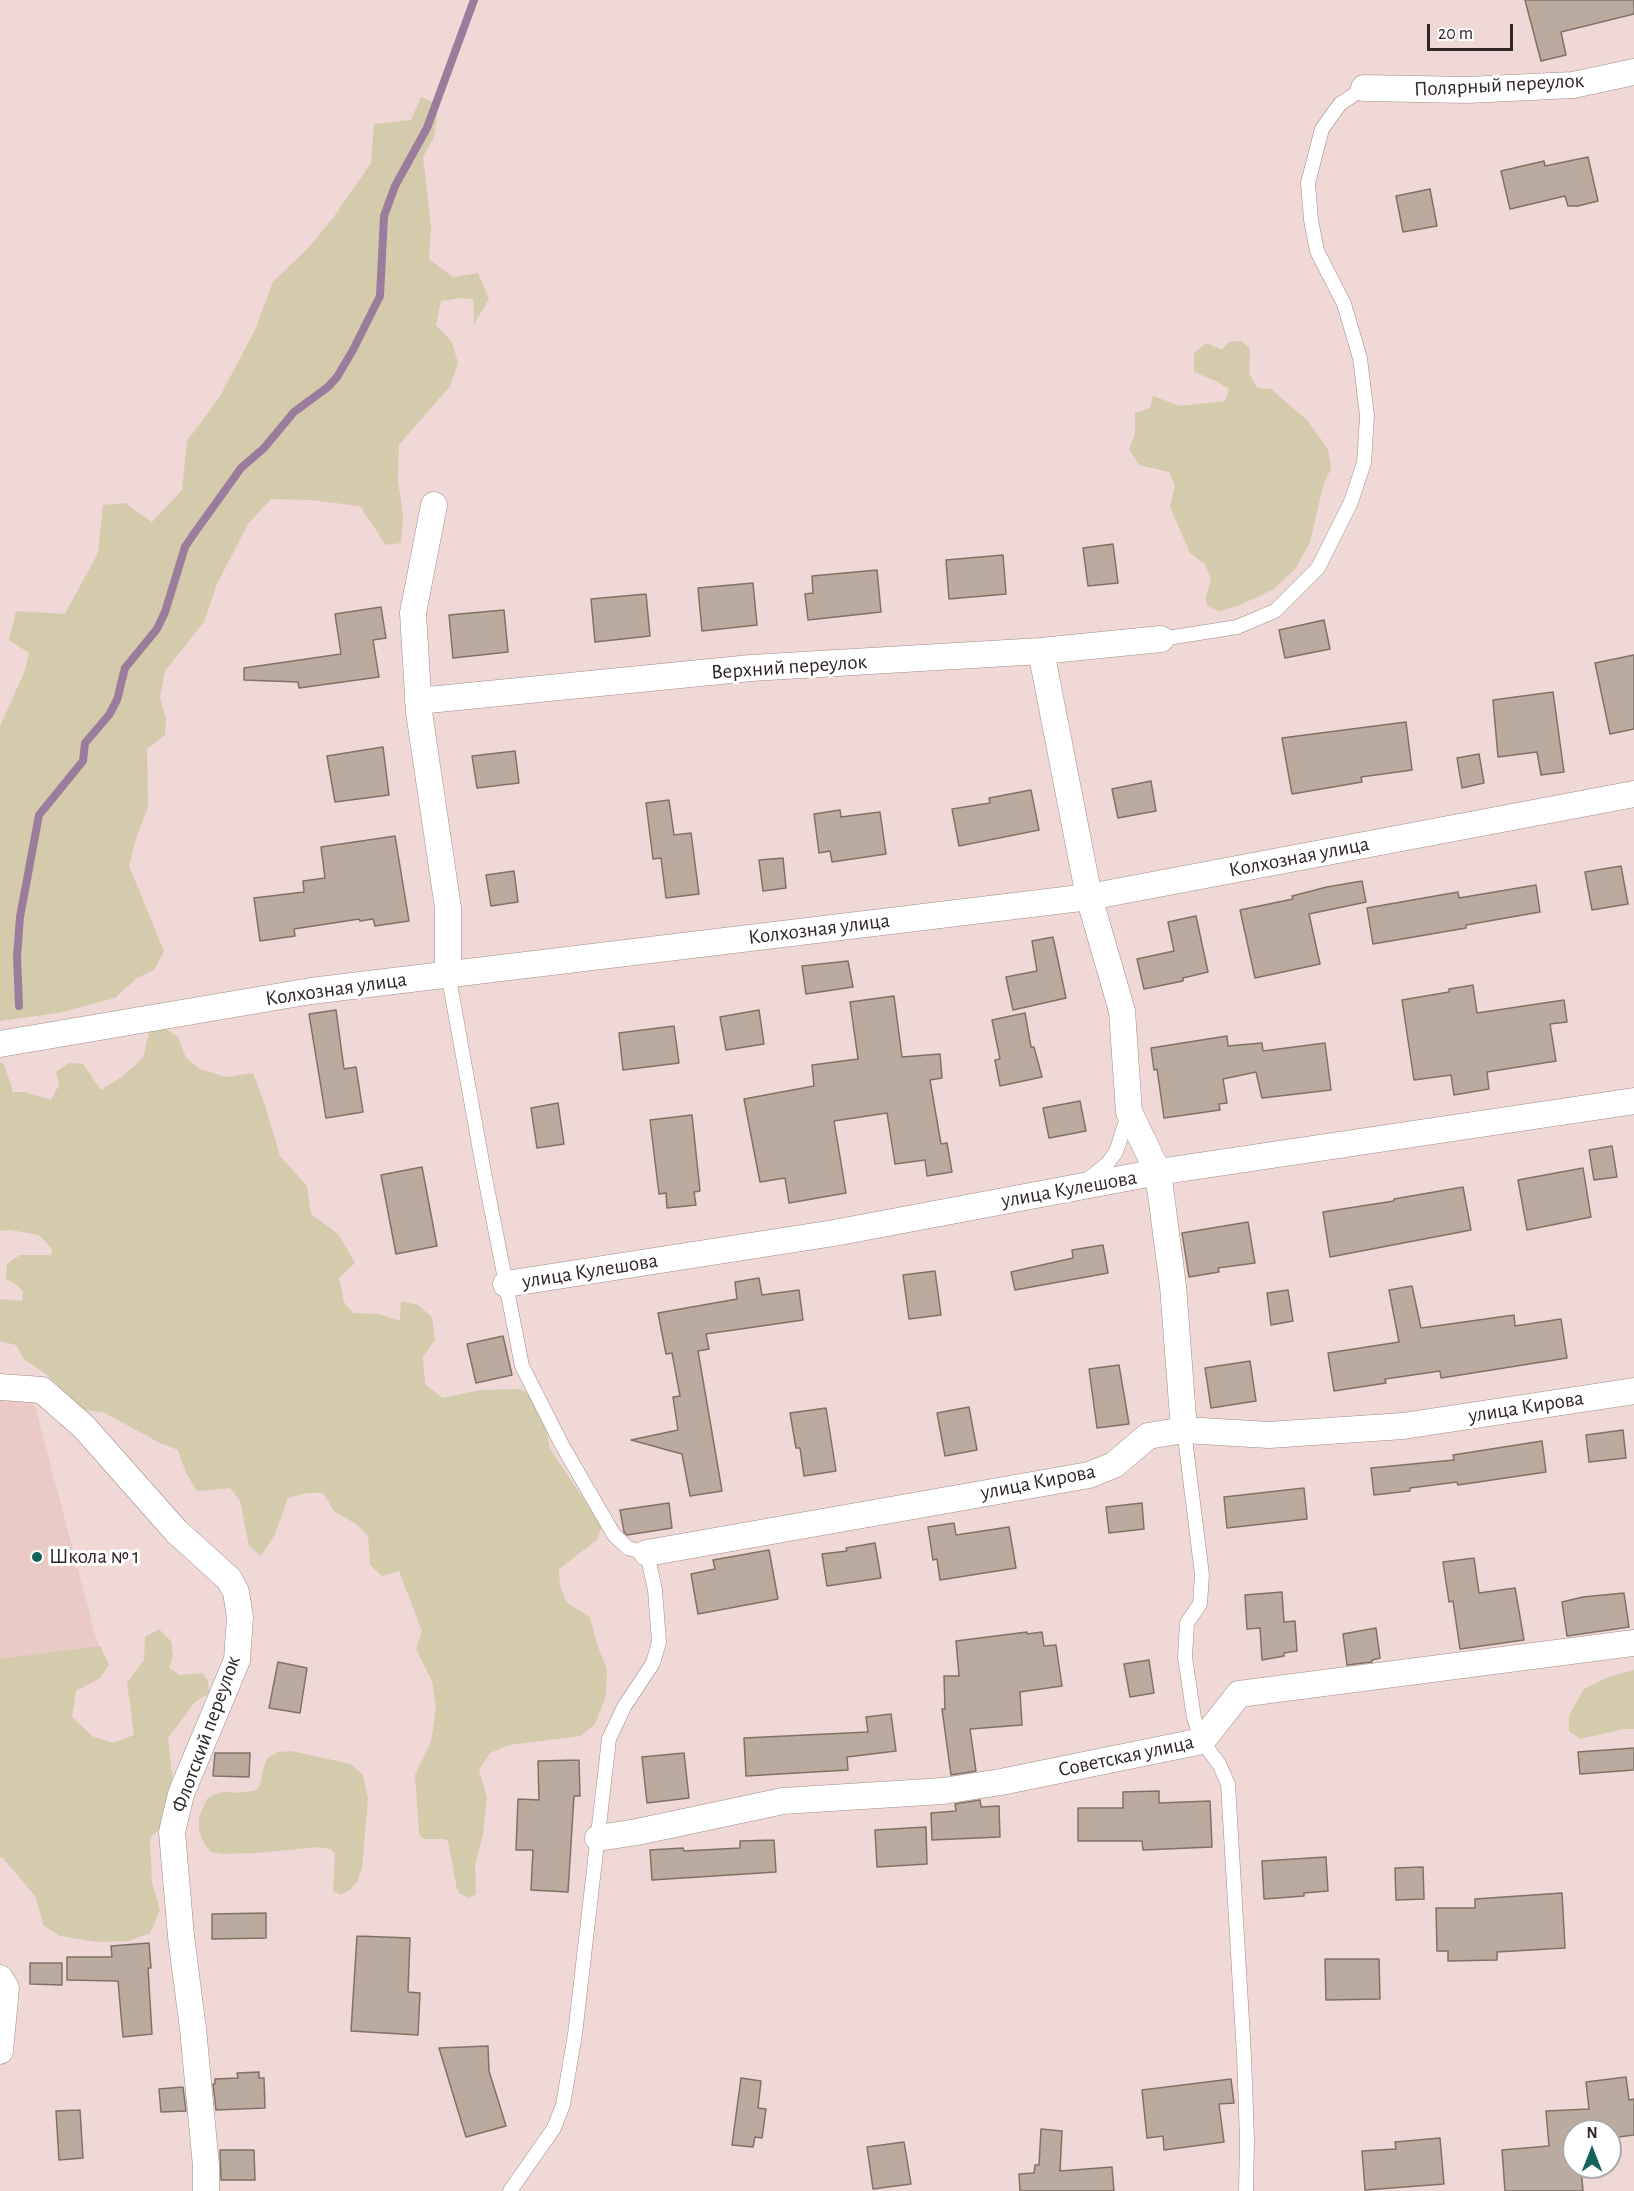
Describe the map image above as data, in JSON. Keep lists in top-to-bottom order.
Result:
{
  "streets": {
    "street": [
      "Полярный переулок",
      "Верхний переулок",
      "Колхозная улица",
      "улица Кулешова",
      "улица Кирова",
      "Флотский переулок",
      "Советская улица"
    ]
  },
  "places": ["Школа № 1"],
  "scale_bar": "20 m",
  "north": "top"
}
